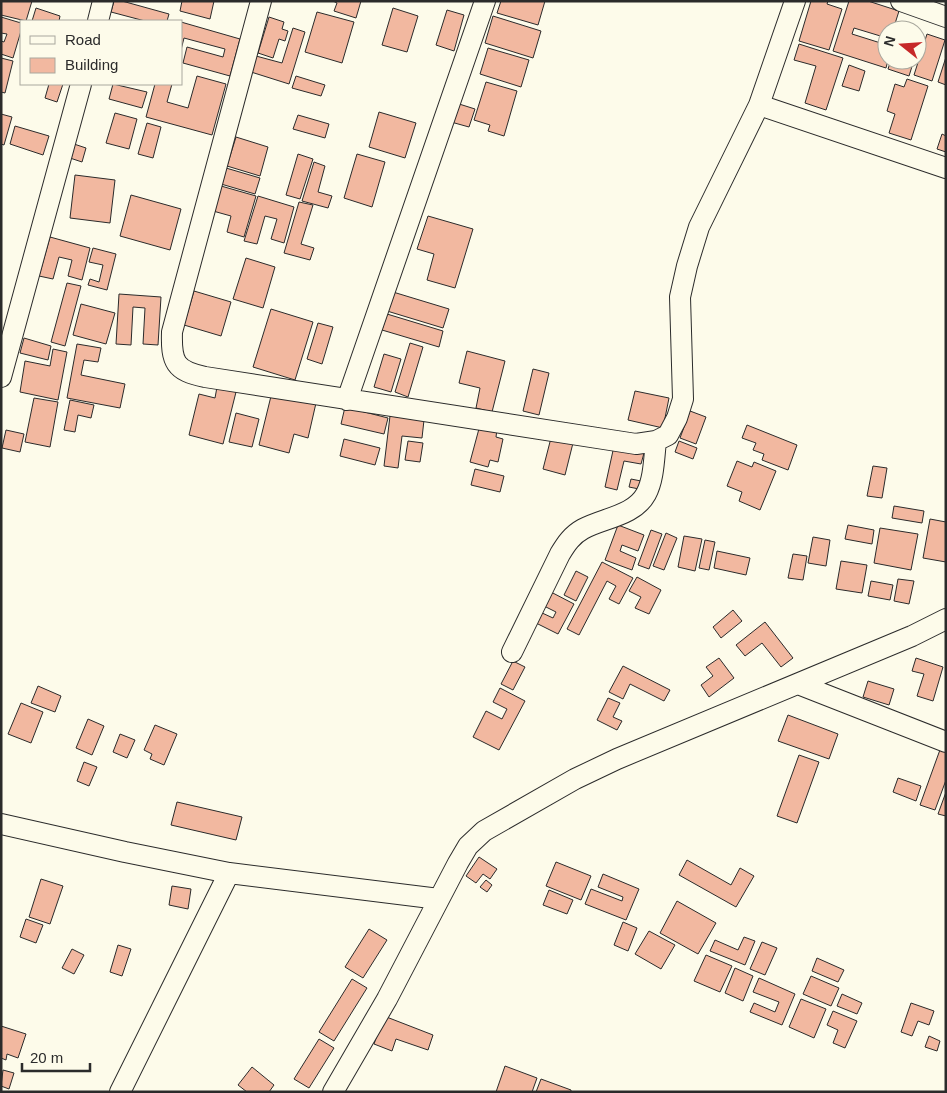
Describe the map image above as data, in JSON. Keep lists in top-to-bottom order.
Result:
{
  "legend": ["Road", "Building"],
  "scale_bar": "20 m",
  "north": "left"
}
